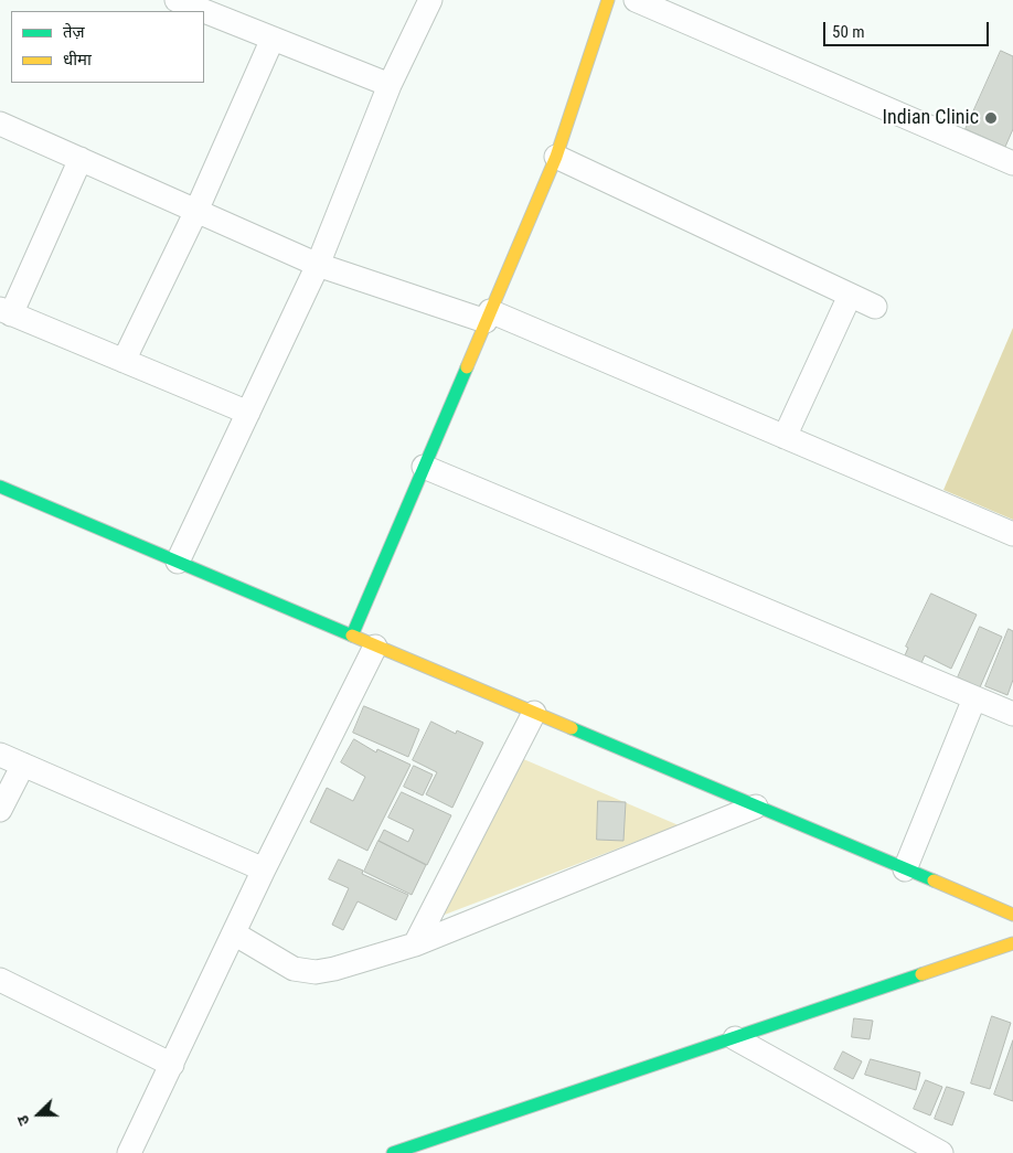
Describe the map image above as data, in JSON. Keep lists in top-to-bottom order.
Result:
{
  "places": ["Indian Clinic"],
  "legend": ["तेज़", "धीमा"],
  "scale_bar": "50 m",
  "north": "left"
}
